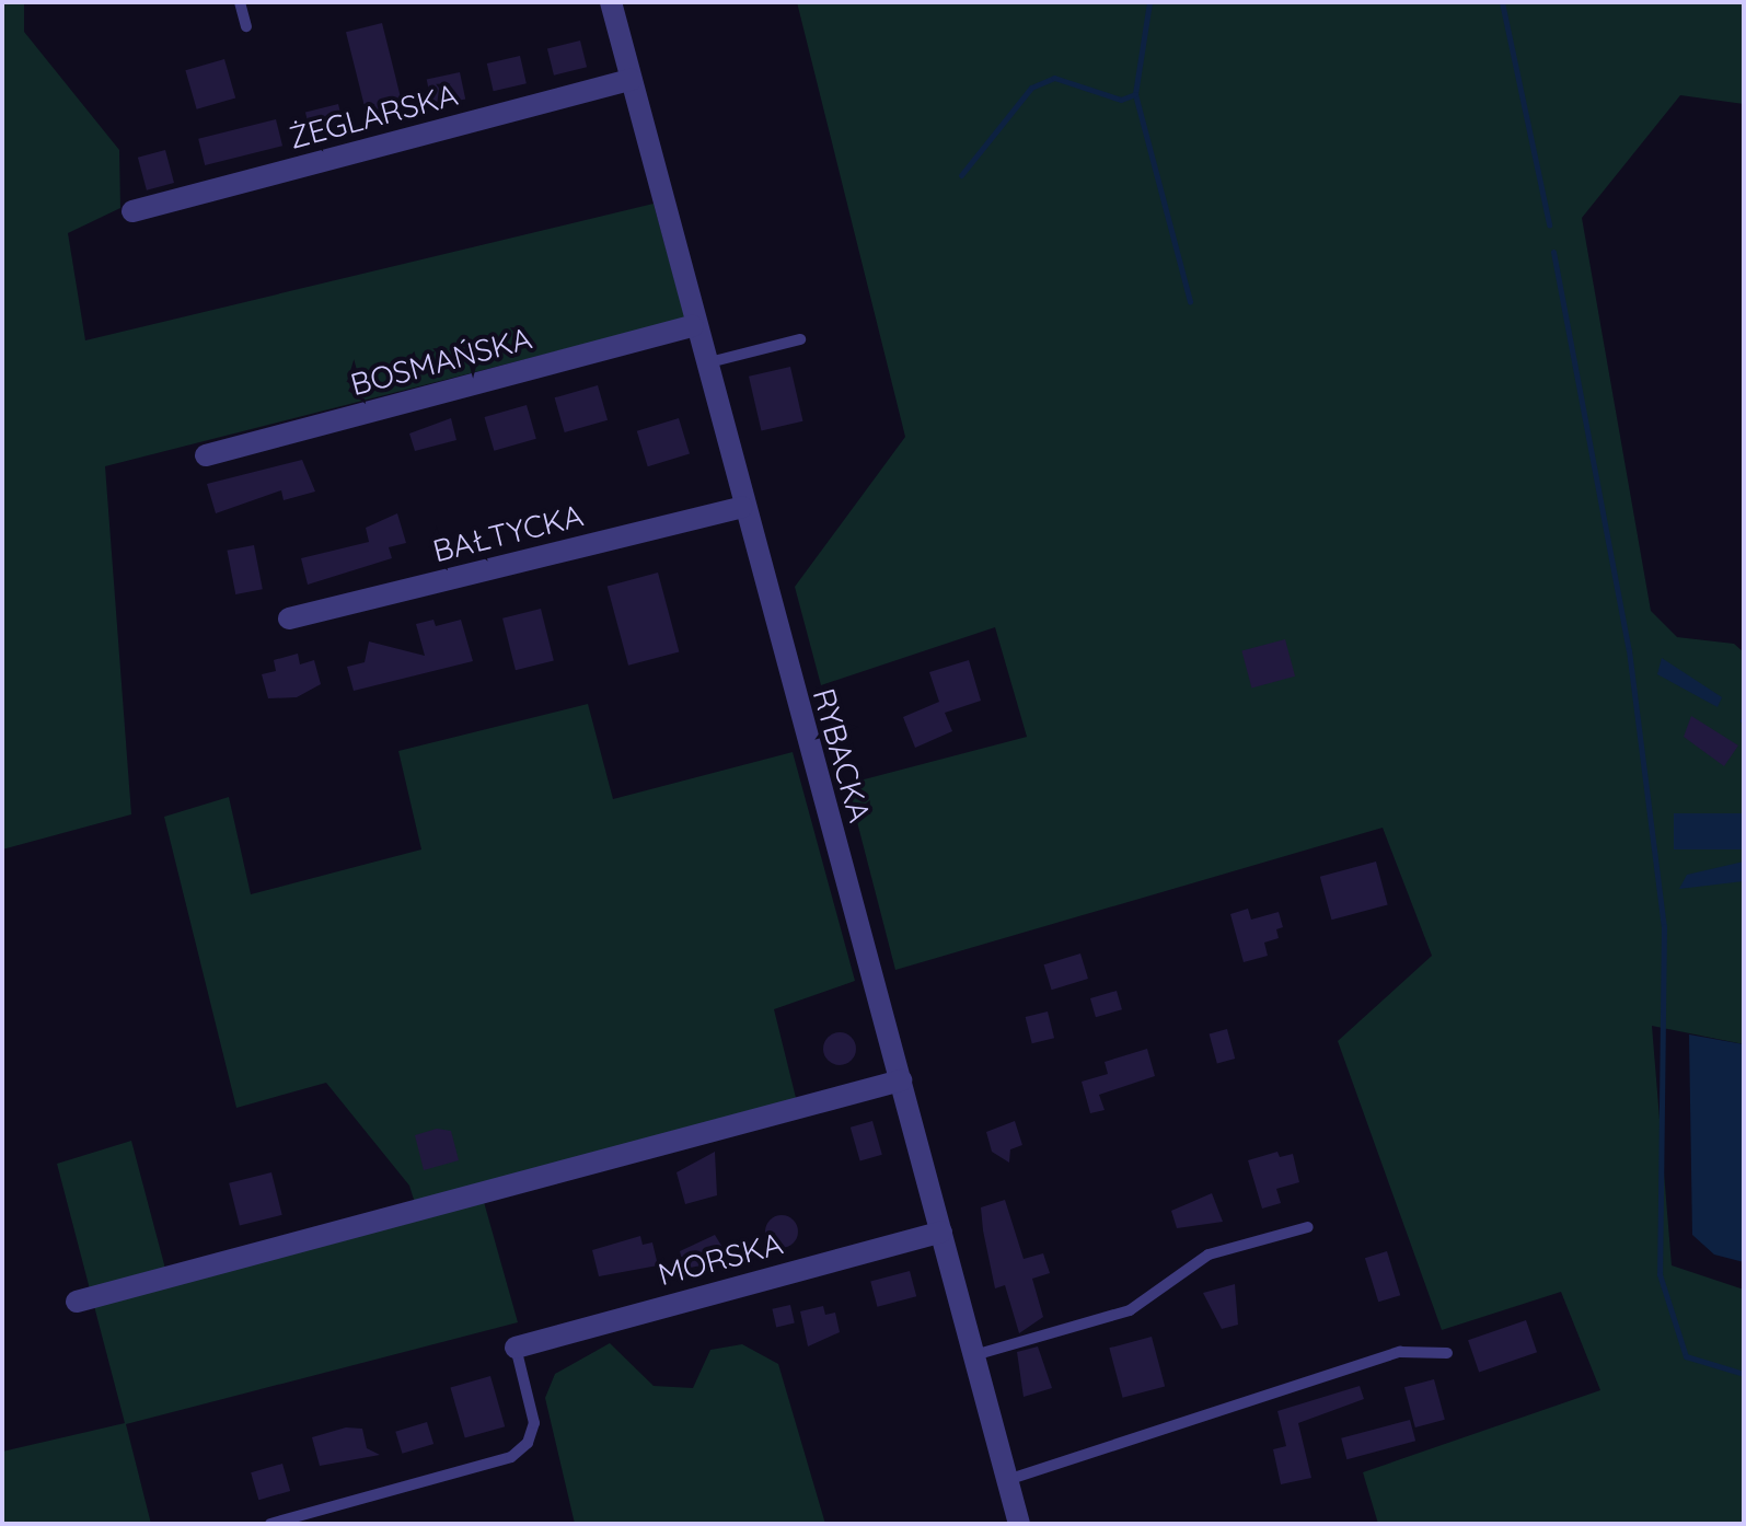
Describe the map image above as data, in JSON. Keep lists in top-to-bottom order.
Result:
{
  "streets": {
    "street": [
      "ŻEGLARSKA",
      "BOSMAŃSKA",
      "BAŁTYCKA",
      "RYBACKA",
      "MORSKA"
    ]
  },
  "crossings": [
    ["ŻEGLARSKA", "RYBACKA"],
    ["BOSMAŃSKA", "RYBACKA"],
    ["BAŁTYCKA", "RYBACKA"],
    ["RYBACKA", "MORSKA"]
  ]
}
